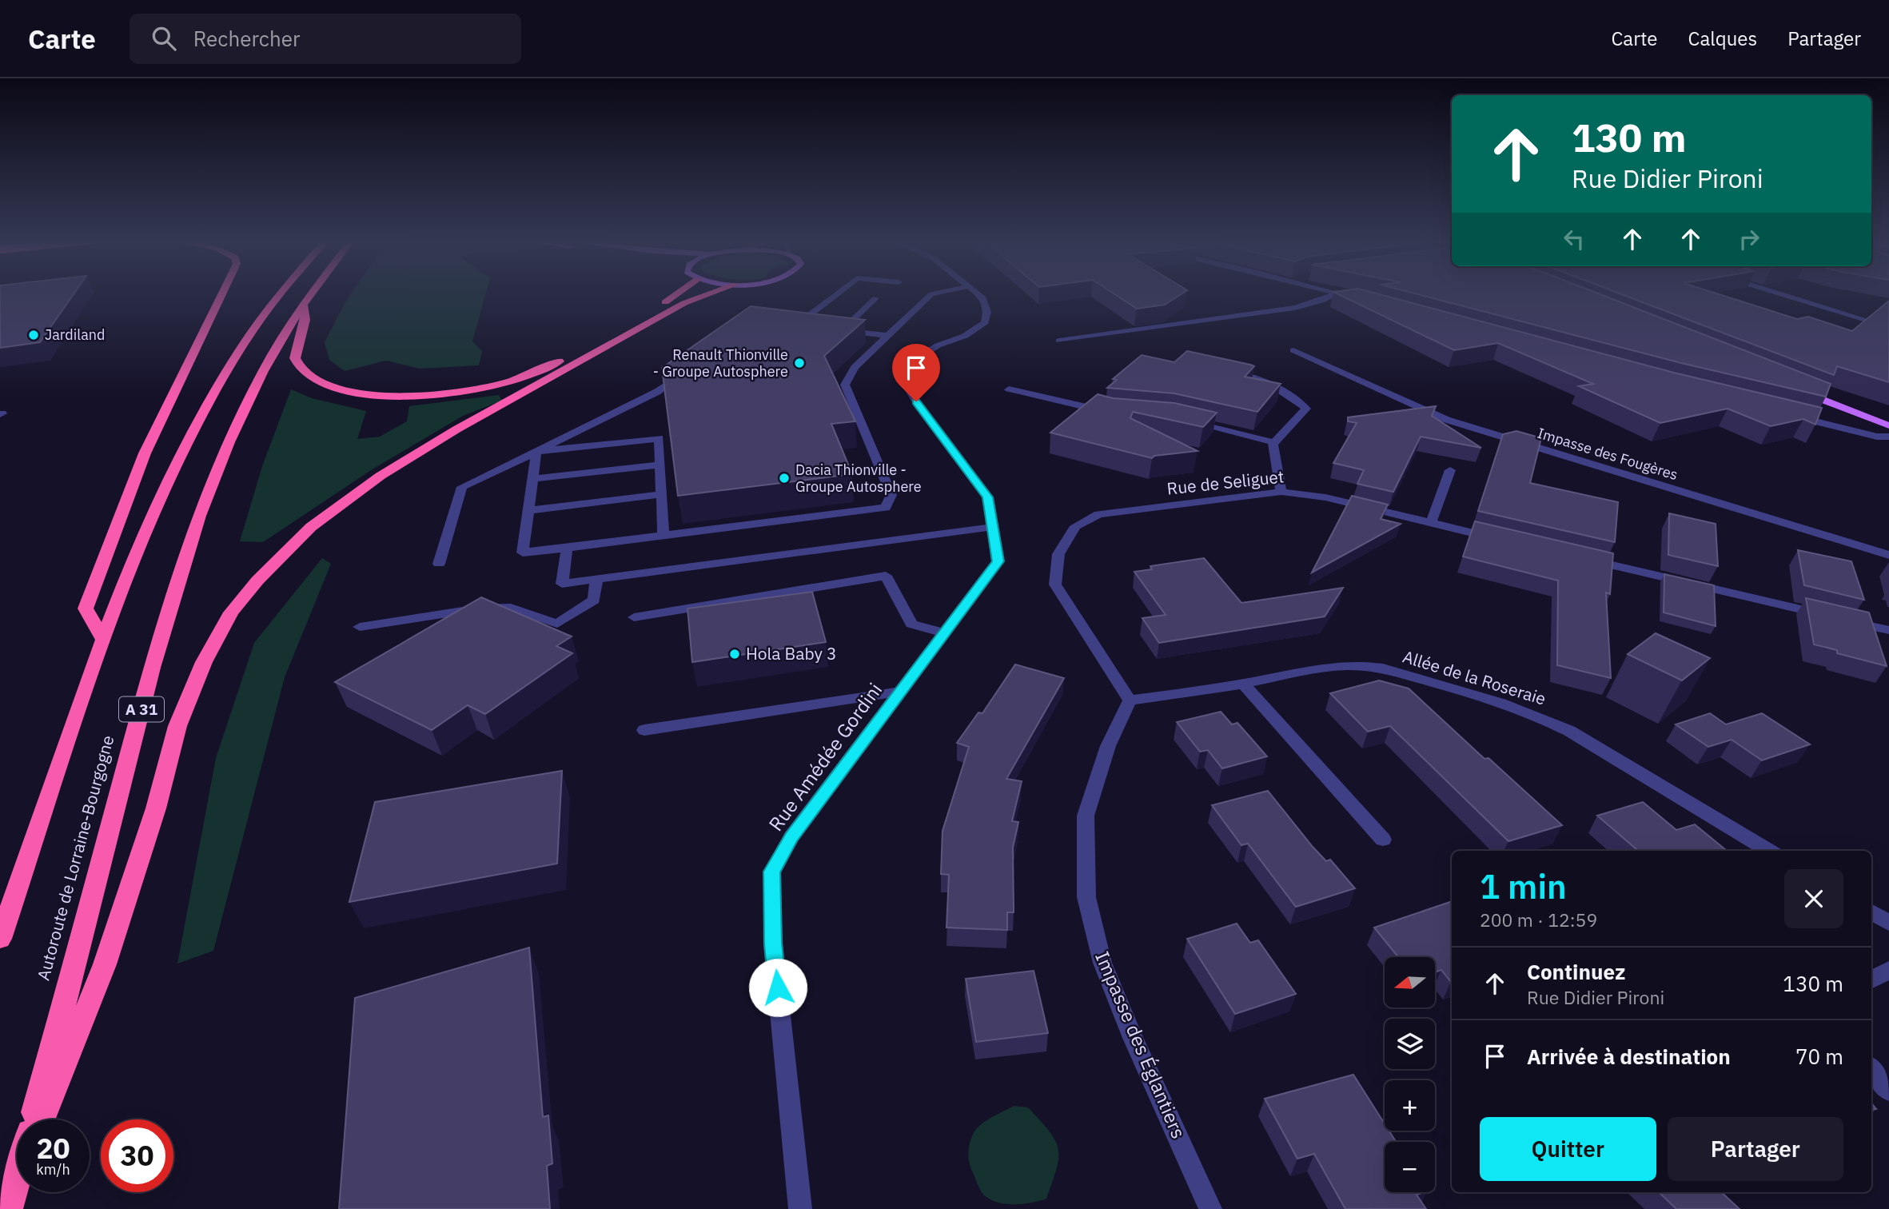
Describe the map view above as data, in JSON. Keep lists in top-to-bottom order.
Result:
{
  "streets": {
    "highway": ["A 31", "Autoroute de Lorraine-Bourgogne"],
    "street": [
      "Impasse des Fougères",
      "Rue de Seliguet",
      "Allée de la Roseraie",
      "Rue Amédée Gordini",
      "Impasse des Églantiers"
    ]
  },
  "crossings": [
    ["Rue de Seliguet", "Allée de la Roseraie"],
    ["Rue de Seliguet", "Impasse des Églantiers"],
    ["Allée de la Roseraie", "Impasse des Églantiers"]
  ],
  "places": [
    "Jardiland",
    "Renault Thionville - Groupe Autosphere",
    "Dacia Thionville - Groupe Autosphere",
    "Hola Baby 3"
  ],
  "north": "left",
  "page": {
    "header": "Carte",
    "search": "Rechercher",
    "nav": ["Carte", "Calques", "Partager"],
    "turn": ["130 m", "Rue Didier Pironi"],
    "heading": ["1 min", "200 m · 12:59"],
    "list": [
      {
        "name": "Continuez",
        "note": "Rue Didier Pironi",
        "value": "130 m"
      },
      {
        "name": "Arrivée à destination",
        "value": "70 m"
      }
    ],
    "map_buttons": ["+", "−"],
    "buttons": ["Quitter", "Partager"],
    "speed": "20 km/h",
    "limit": "30"
  }
}
